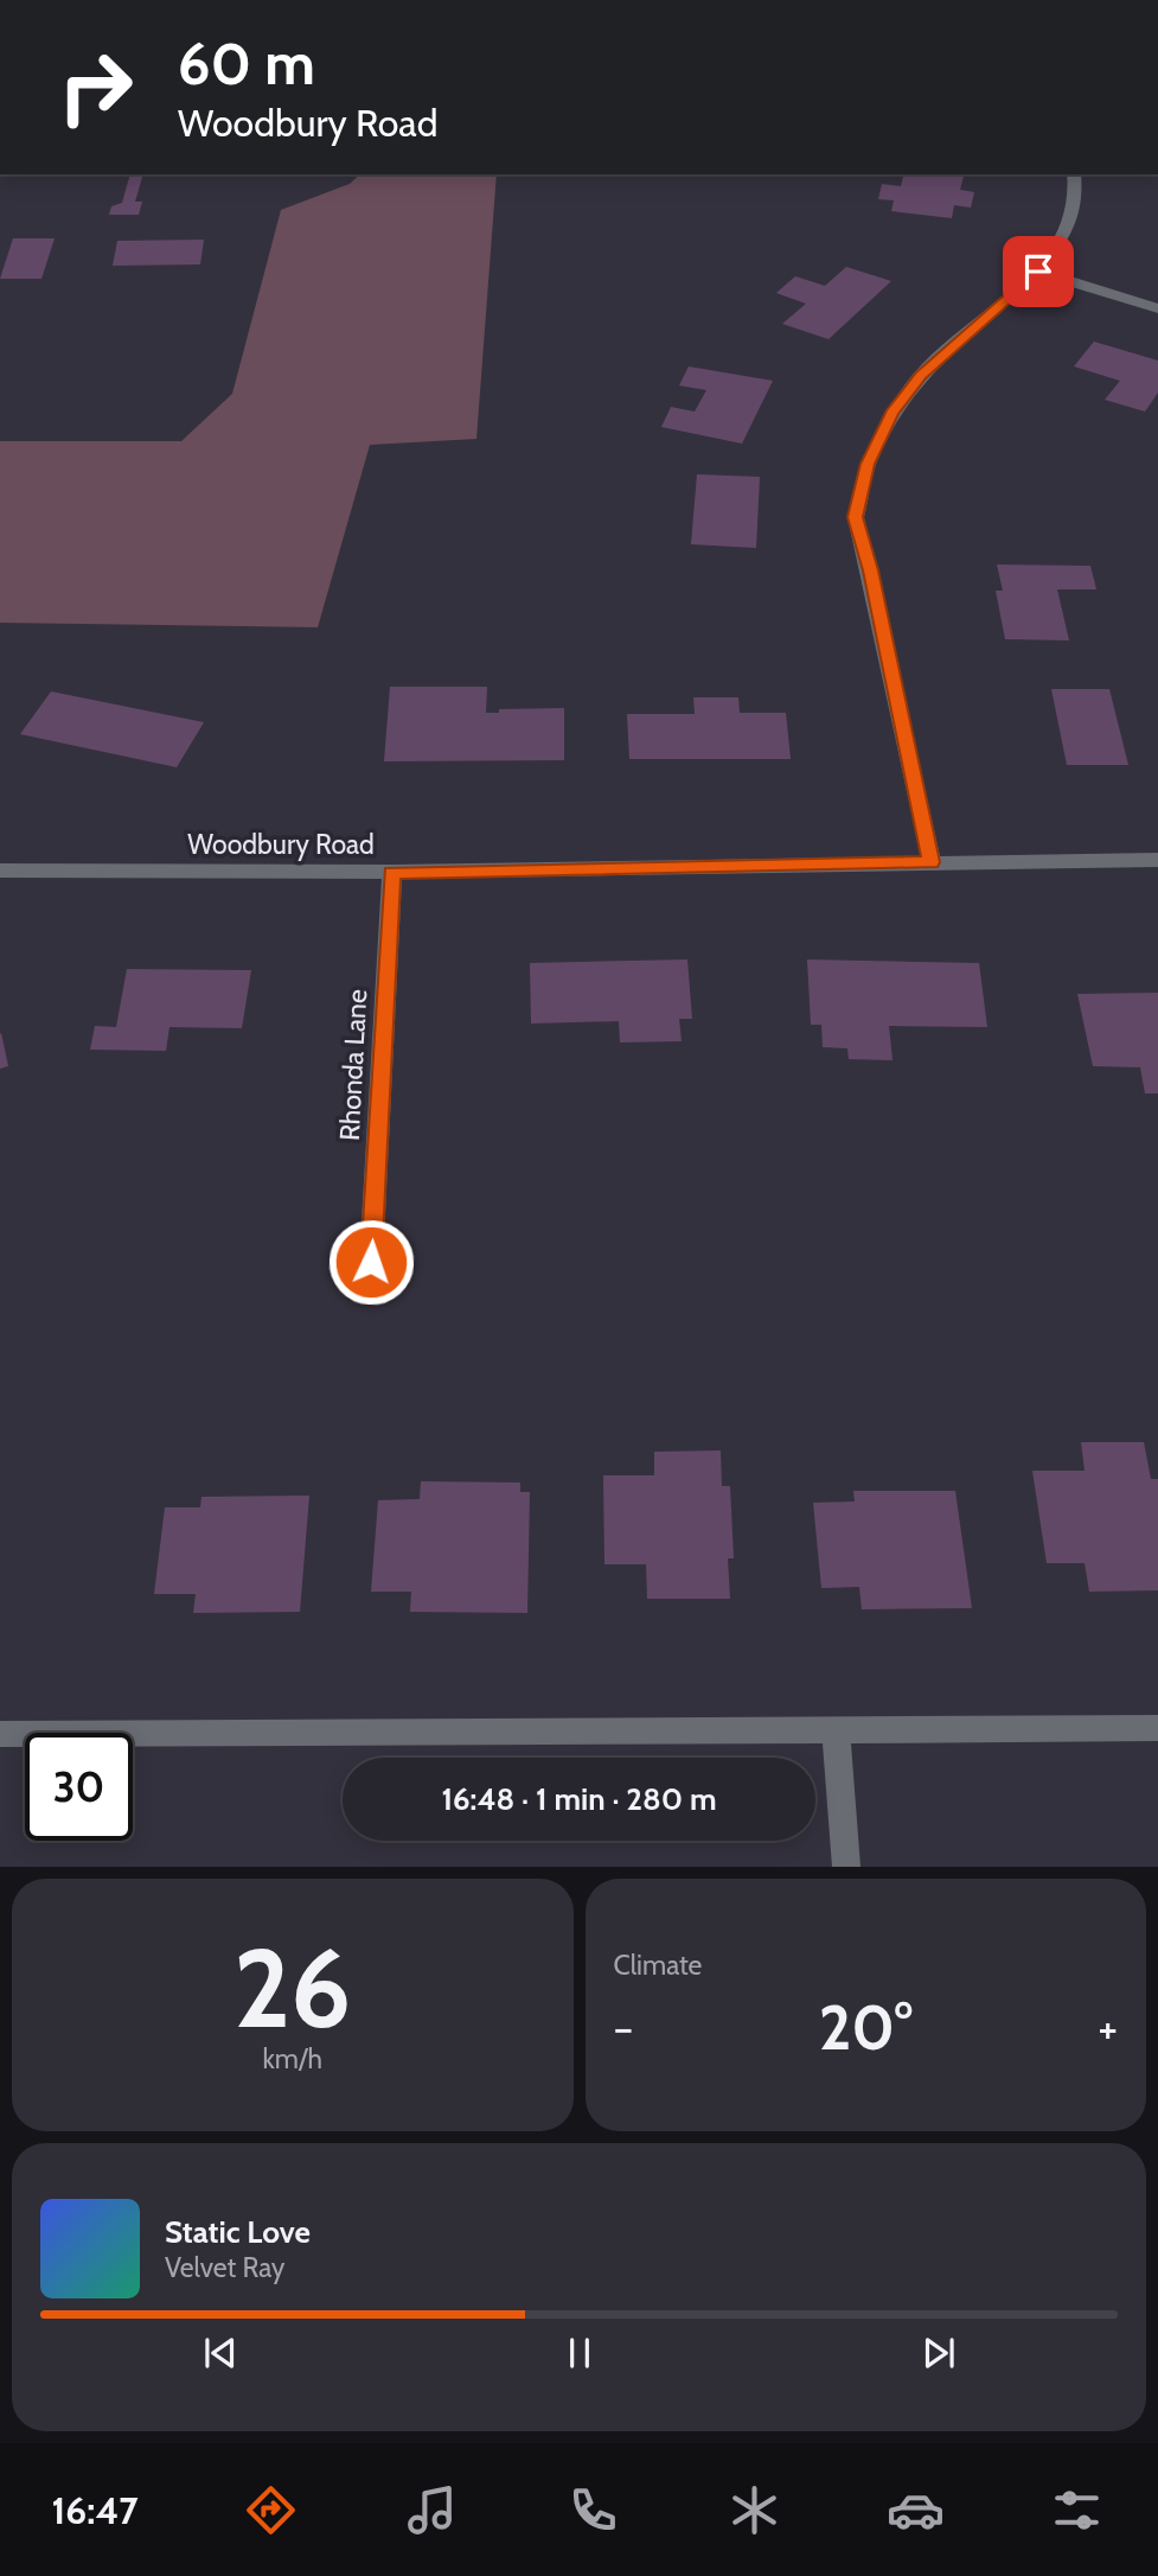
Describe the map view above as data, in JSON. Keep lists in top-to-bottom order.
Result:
{
  "streets": {
    "street": ["Woodbury Road", "Rhonda Lane"]
  },
  "crossings": [
    ["Woodbury Road", "Rhonda Lane"]
  ],
  "page": {
    "turn": ["60 m", "Woodbury Road"],
    "limit": "30",
    "trip": "16:48 · 1 min · 280 m",
    "tile": [
      ["26", "km/h"],
      "Climate"
    ],
    "heat": ["−", "20°", "+"],
    "song": ["Static Love", "Velvet Ray"],
    "tabs": "16:47"
  }
}
